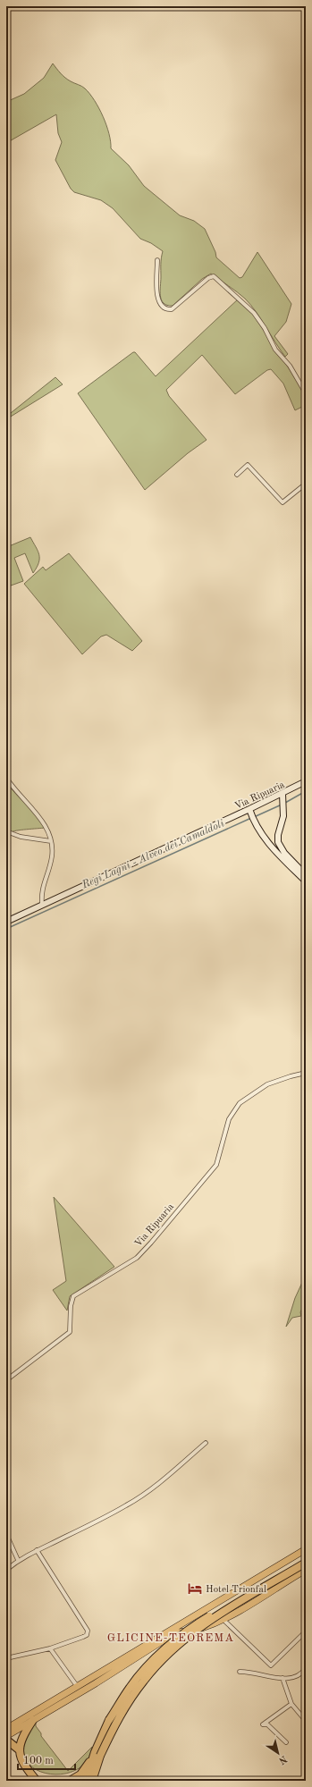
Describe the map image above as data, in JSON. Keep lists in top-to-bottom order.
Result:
{
  "streets": {
    "street": ["Via Ripuaria"]
  },
  "districts": ["GLICINE-TEOREMA"],
  "water": ["Regi Lagni - Alveo dei Camaldoli"],
  "places": {
    "hotel": ["Hotel Trionfal"]
  },
  "scale_bar": "100 m",
  "north": "bottom right"
}
